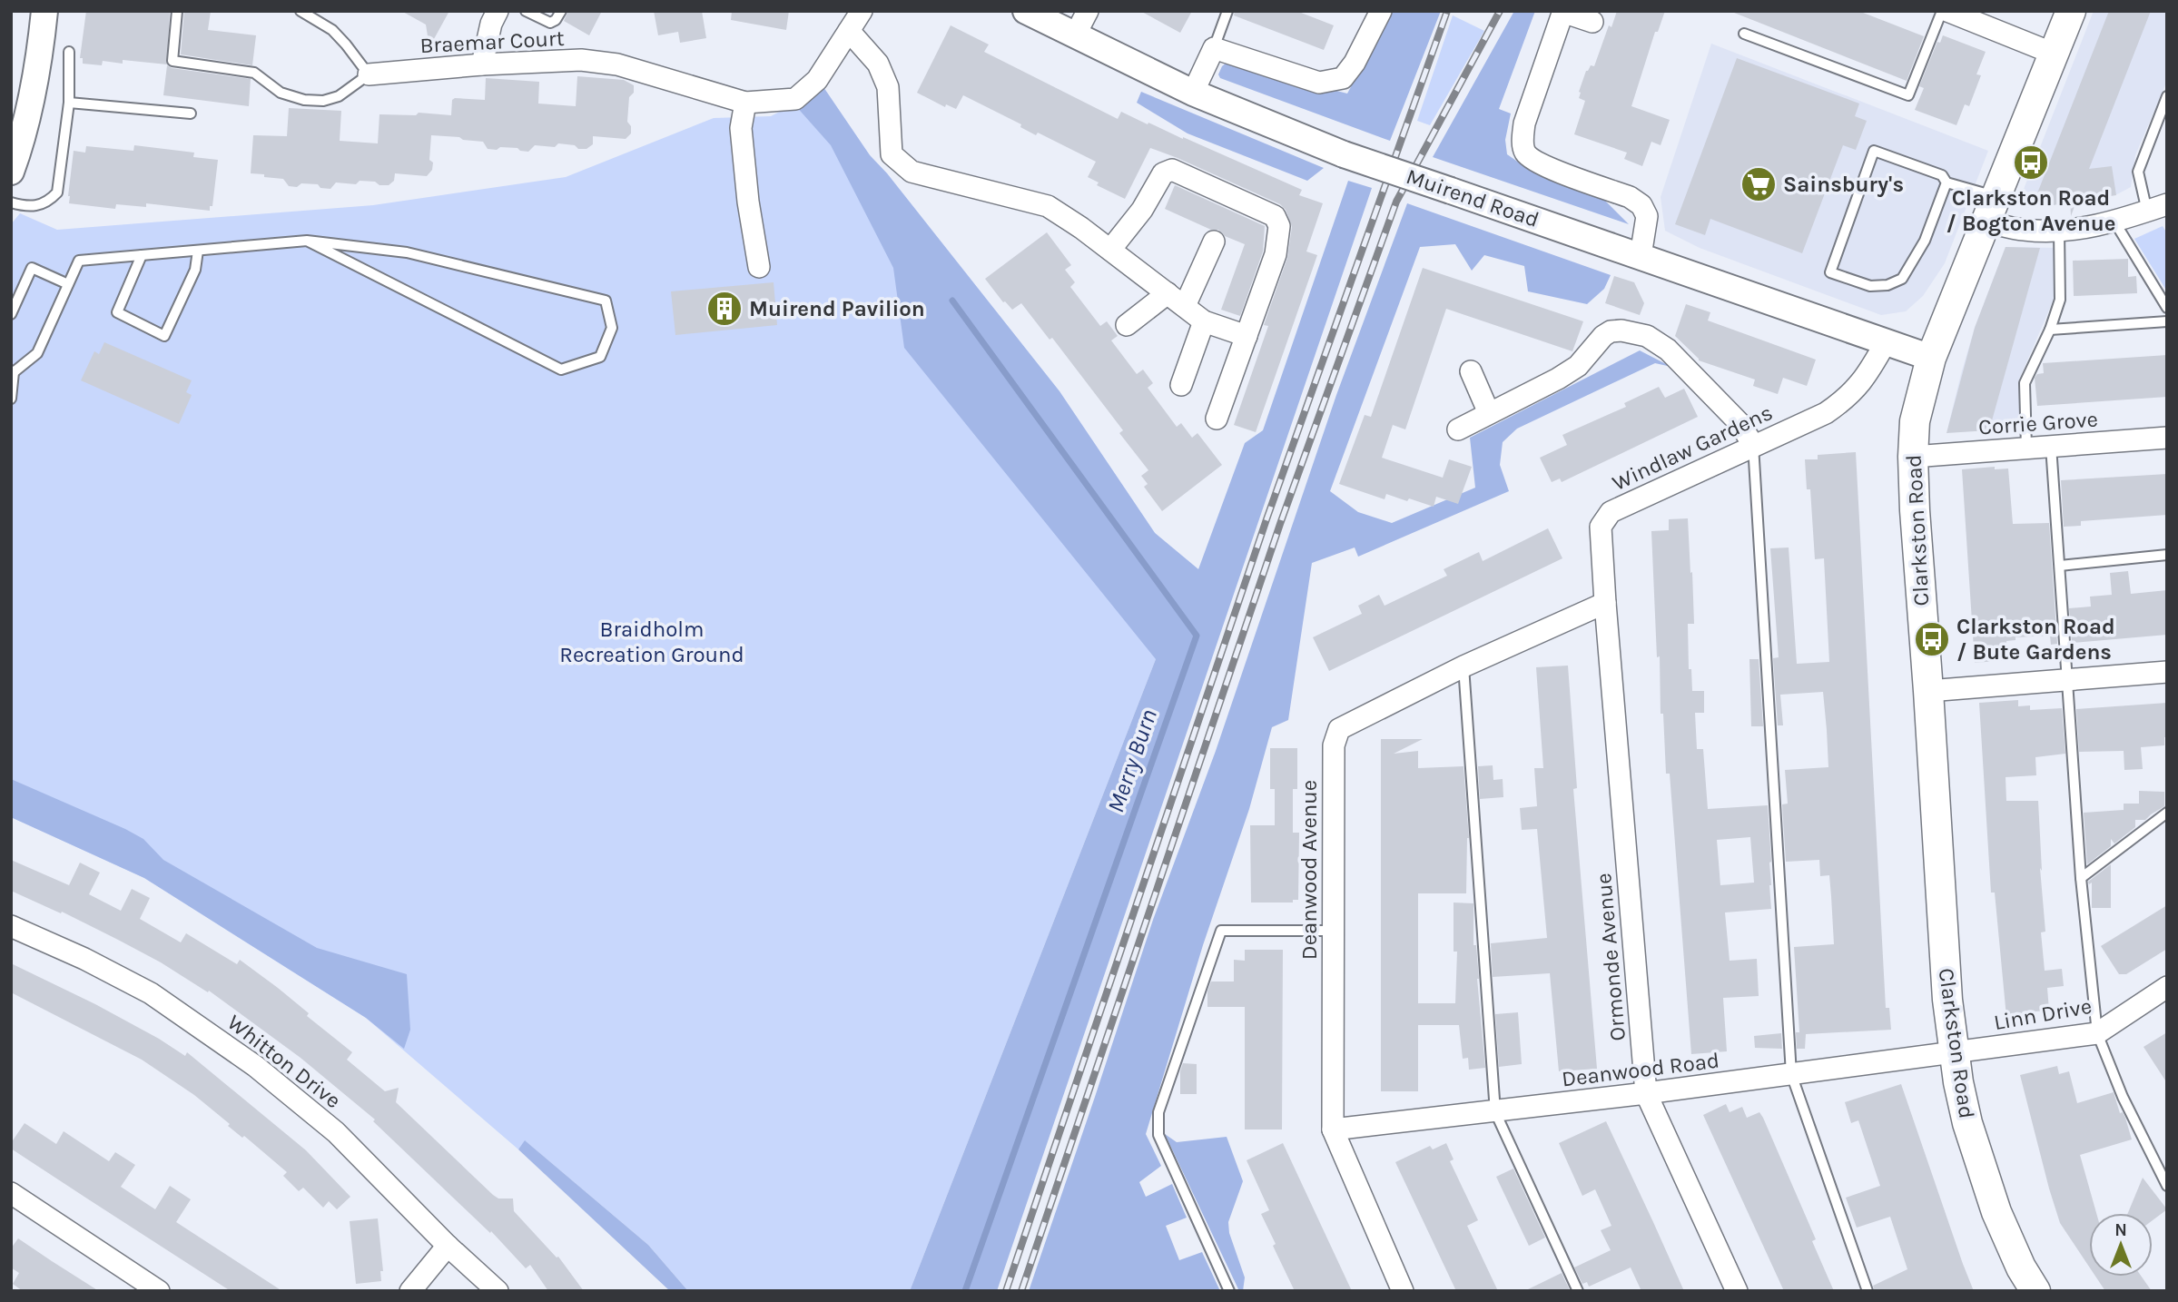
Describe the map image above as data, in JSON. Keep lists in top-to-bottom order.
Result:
{
  "streets": {
    "main road": ["Clarkston Road"],
    "street": [
      "Braemar Court",
      "Muirend Road",
      "Corrie Grove",
      "Windlaw Gardens",
      "Deanwood Avenue",
      "Ormonde Avenue",
      "Linn Drive",
      "Whitton Drive",
      "Deanwood Road"
    ]
  },
  "crossings": [
    ["Muirend Road", "Windlaw Gardens"],
    ["Muirend Road", "Clarkston Road"],
    ["Corrie Grove", "Clarkston Road"],
    ["Windlaw Gardens", "Deanwood Avenue"],
    ["Windlaw Gardens", "Ormonde Avenue"],
    ["Clarkston Road", "Linn Drive"],
    ["Clarkston Road", "Deanwood Road"],
    ["Deanwood Avenue", "Deanwood Road"],
    ["Ormonde Avenue", "Deanwood Road"],
    ["Linn Drive", "Deanwood Road"]
  ],
  "water": ["Merry Burn"],
  "parks": ["Braidholm Recreation Ground"],
  "places": {
    "bus stop": ["Clarkston Road / Bogton Avenue", "Clarkston Road / Bute Gardens"],
    "supermarket": ["Sainsbury's"],
    "building": ["Muirend Pavilion"]
  },
  "north": "top"
}
